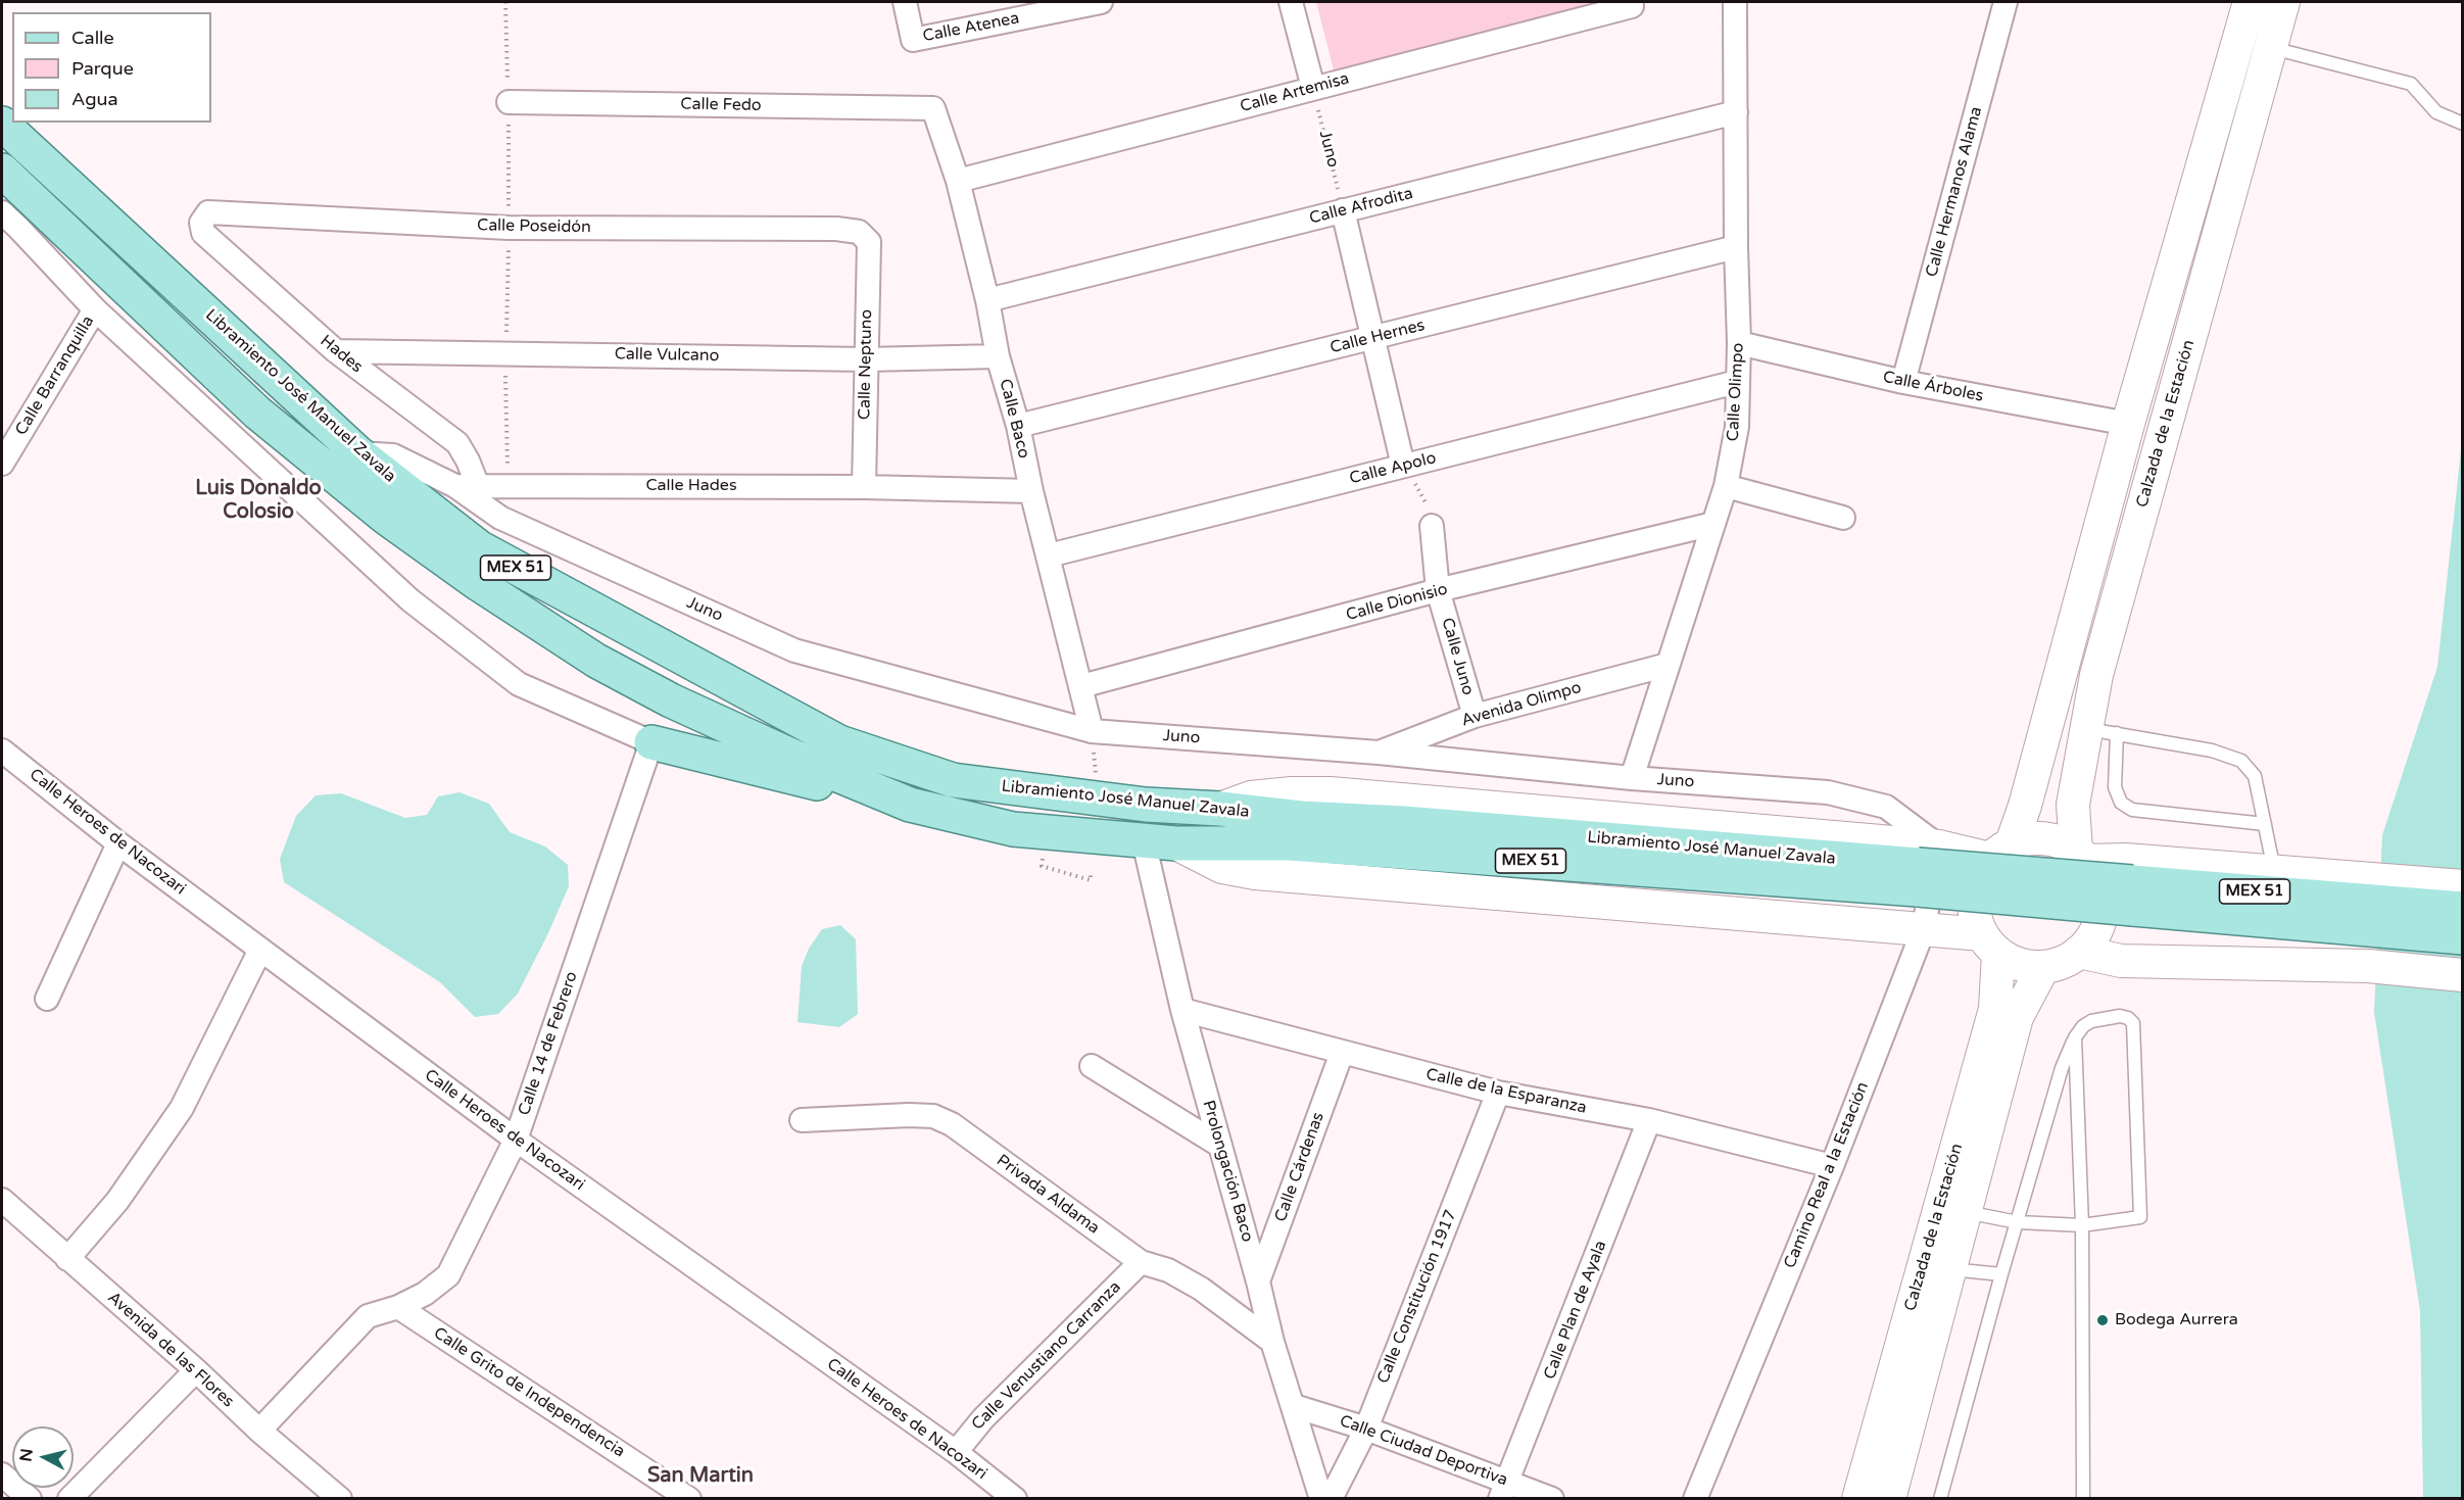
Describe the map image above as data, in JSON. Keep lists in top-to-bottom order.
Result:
{
  "streets": {
    "main road": ["Libramiento José Manuel Zavala", "Calzada de la Estación", "MEX 51"],
    "street": [
      "Calle Atenea",
      "Calle Artemisa",
      "Calle Fedo",
      "Juno",
      "Calle Hermanos Alama",
      "Calle Afrodita",
      "Calle Poseidón",
      "Calle Hernes",
      "Hades",
      "Calle Vulcano",
      "Calle Neptuno",
      "Calle Barranquilla",
      "Calle Árboles",
      "Calle Olimpo",
      "Calle Baco",
      "Calle Apolo",
      "Calle Hades",
      "Calle Dionisio",
      "Calle Juno",
      "Avenida Olimpo",
      "Calle Heroes de Nacozari",
      "Calle 14 de Febrero",
      "Calle de la Esparanza",
      "Calle Cárdenas",
      "Prolongación Baco",
      "Camino Real a la Estación",
      "Privada Aldama",
      "Calle Constitución 1917",
      "Calle Plan de Ayala",
      "Avenida de las Flores",
      "Calle Venustiano Carranza",
      "Calle Grito de Independencia",
      "Calle Ciudad Deportiva"
    ]
  },
  "crossings": [
    ["Calle Artemisa", "Juno"],
    ["Calle Artemisa", "Calle Baco"],
    ["Calle Fedo", "Calle Baco"],
    ["Juno", "Calle Afrodita"],
    ["Juno", "Hades"],
    ["Juno", "Calle Olimpo"],
    ["Juno", "Libramiento José Manuel Zavala"],
    ["Juno", "Calle Baco"],
    ["Juno", "Calle Hades"],
    ["Juno", "Avenida Olimpo"],
    ["Juno", "Camino Real a la Estación"],
    ["Calle Hermanos Alama", "Calle Árboles"],
    ["Calle Afrodita", "Calle Olimpo"],
    ["Calle Afrodita", "Calle Baco"],
    ["Calle Poseidón", "Hades"],
    ["Calle Poseidón", "Calle Neptuno"],
    ["Calle Hernes", "Calle Olimpo"],
    ["Calle Hernes", "Calle Baco"],
    ["Hades", "Calle Vulcano"],
    ["Hades", "Calle Hades"],
    ["Calle Vulcano", "Calle Neptuno"],
    ["Calle Vulcano", "Calle Baco"],
    ["Calle Neptuno", "Calle Hades"],
    ["Calle Árboles", "Calle Olimpo"],
    ["Calle Árboles", "Calzada de la Estación"],
    ["Calle Olimpo", "Calle Apolo"],
    ["Calle Olimpo", "Calle Dionisio"],
    ["Calle Olimpo", "Avenida Olimpo"],
    ["Libramiento José Manuel Zavala", "Calle Hades"],
    ["Libramiento José Manuel Zavala", "Prolongación Baco"],
    ["Libramiento José Manuel Zavala", "Camino Real a la Estación"],
    ["Calle Baco", "Calle Apolo"],
    ["Calle Baco", "Calle Hades"],
    ["Calle Baco", "Calle Dionisio"],
    ["Calle Dionisio", "Calle Juno"],
    ["Calle Juno", "Avenida Olimpo"],
    ["Calle Heroes de Nacozari", "Calle 14 de Febrero"],
    ["Calle Heroes de Nacozari", "Calle Venustiano Carranza"],
    ["Calle 14 de Febrero", "Avenida de las Flores"],
    ["Calle 14 de Febrero", "Calle Grito de Independencia"],
    ["Calle de la Esparanza", "Calle Cárdenas"],
    ["Calle de la Esparanza", "Prolongación Baco"],
    ["Calle de la Esparanza", "Camino Real a la Estación"],
    ["Calle de la Esparanza", "Calle Constitución 1917"],
    ["Calle de la Esparanza", "Calle Plan de Ayala"],
    ["Calle Cárdenas", "Prolongación Baco"],
    ["Prolongación Baco", "Privada Aldama"],
    ["Prolongación Baco", "Calle Ciudad Deportiva"],
    ["Privada Aldama", "Calle Venustiano Carranza"],
    ["Calle Constitución 1917", "Calle Ciudad Deportiva"],
    ["Calle Plan de Ayala", "Calle Ciudad Deportiva"]
  ],
  "districts": ["Luis Donaldo Colosio", "San Martin"],
  "places": ["Bodega Aurrera"],
  "legend": ["Calle", "Parque", "Agua"],
  "north": "left"
}
